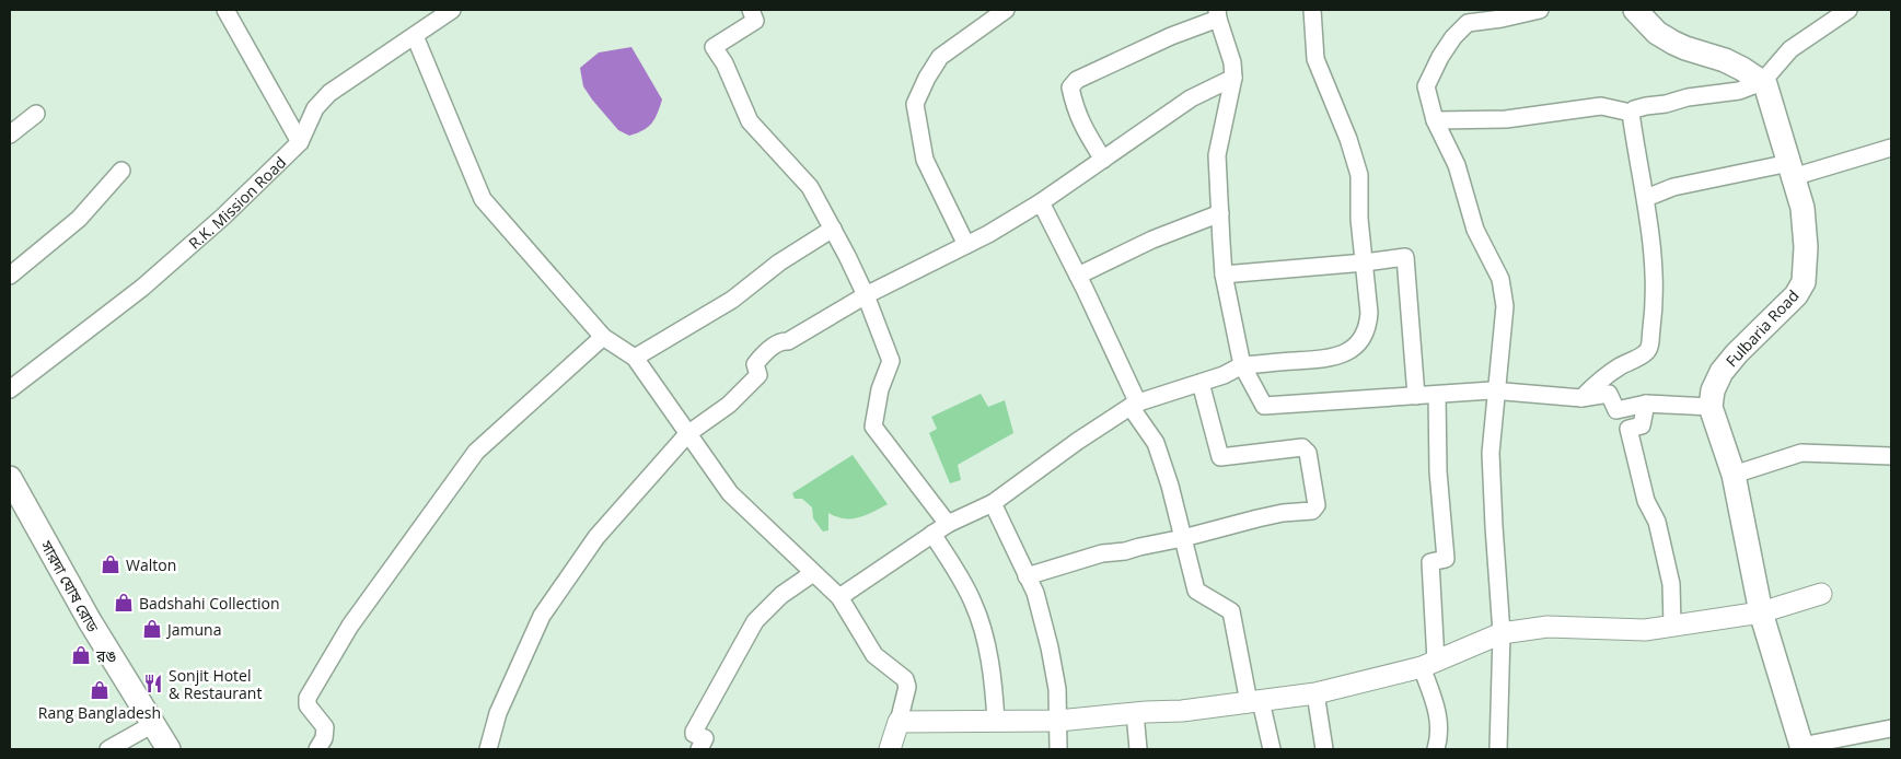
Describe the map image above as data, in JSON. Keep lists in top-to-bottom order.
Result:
{
  "streets": {
    "main road": ["Fulbaria Road", "সারদা ঘোষ রোড"],
    "street": ["R.K. Mission Road"]
  },
  "places": {
    "shop": [
      "Walton",
      "Badshahi Collection",
      "Jamuna",
      "রঙ",
      "Rang Bangladesh"
    ],
    "restaurant": ["Sonjit Hotel & Restaurant"]
  }
}
